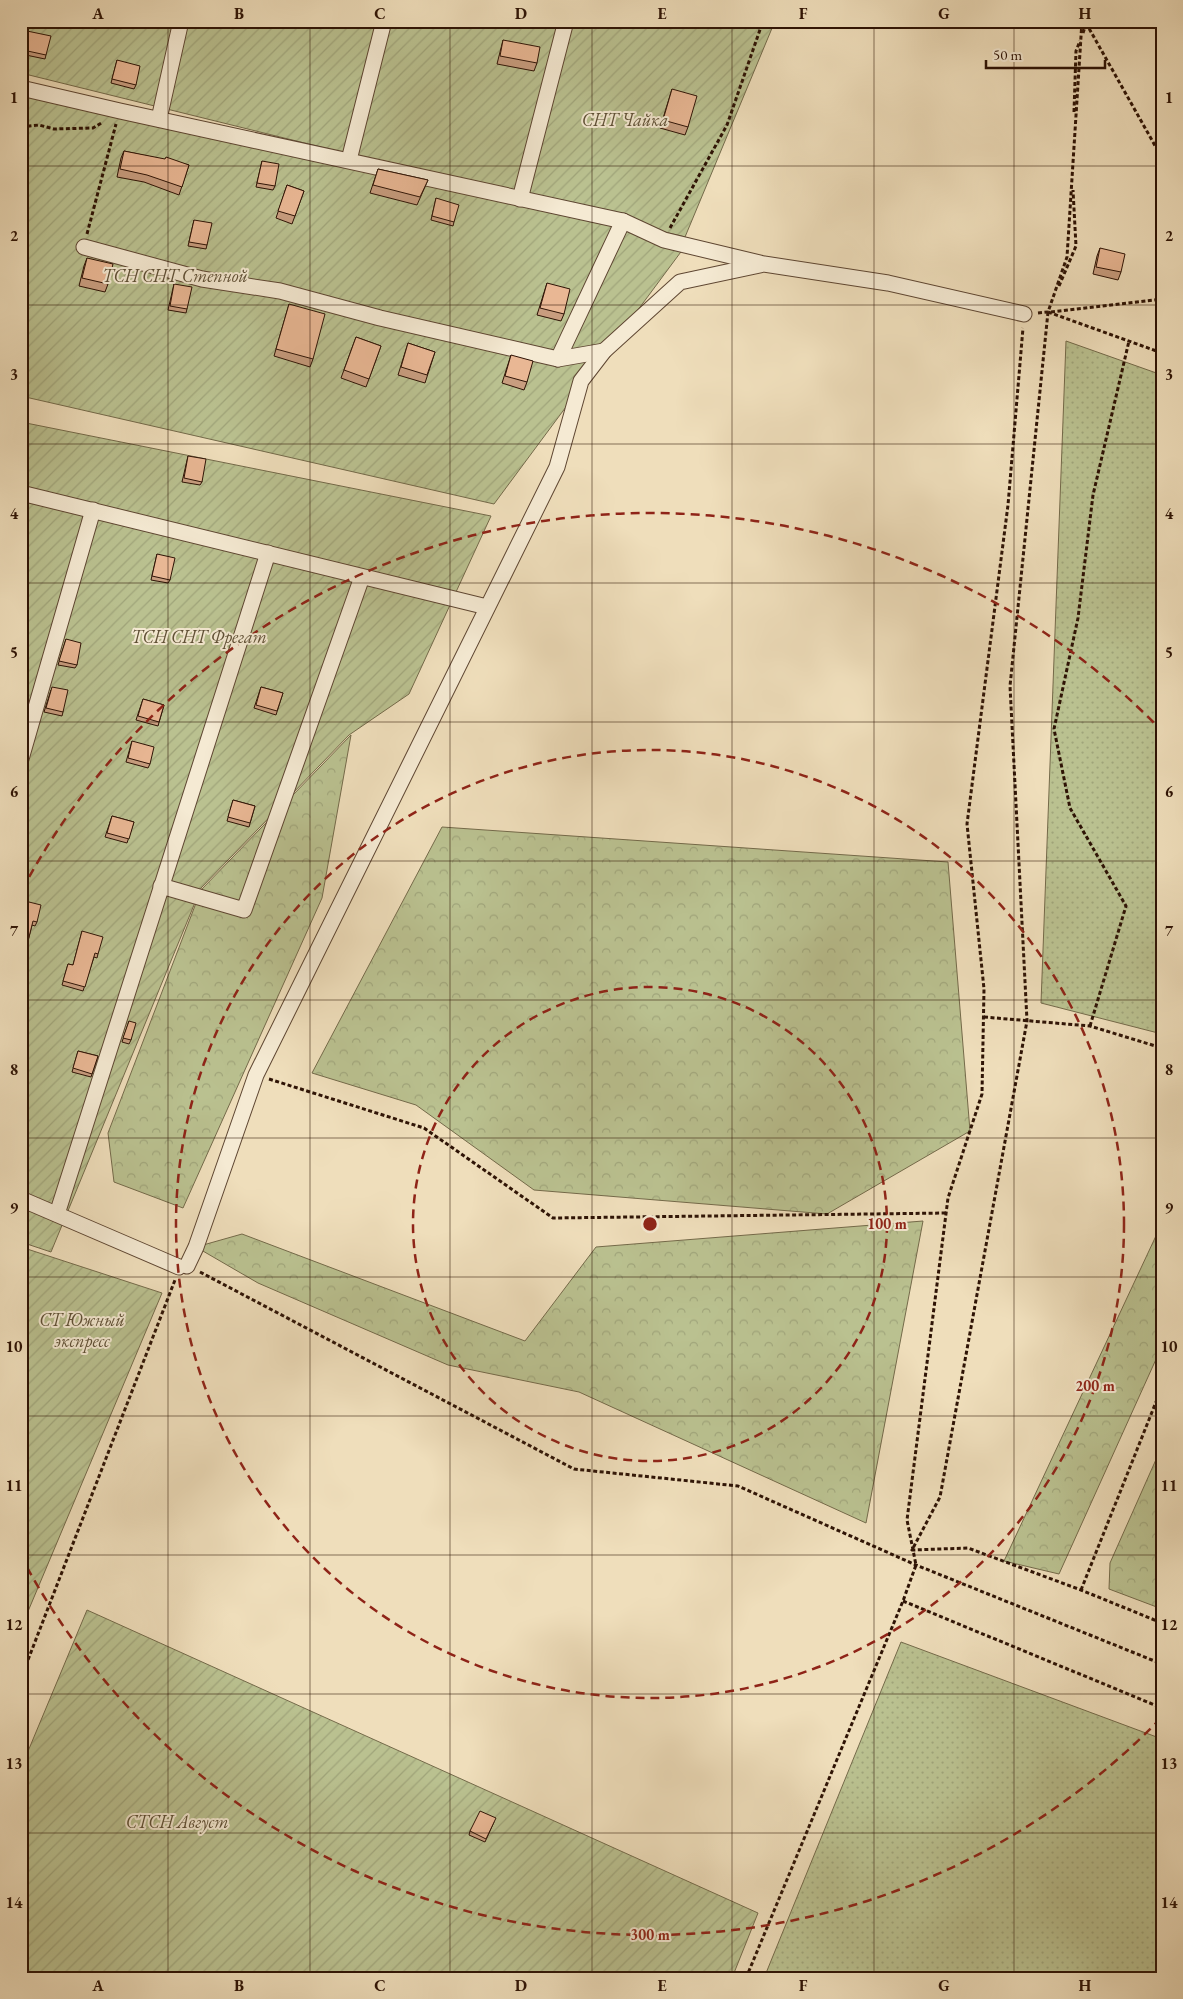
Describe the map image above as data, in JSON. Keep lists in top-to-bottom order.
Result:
{
  "parks": [
    "СНТ Чайка",
    "ТСН СНТ Степной",
    "ТСН СНТ Фрегат",
    "СТ Южный экспресс",
    "СТСН Август"
  ],
  "scale_bar": "50 m",
  "grid": {
    "columns": [
      "A",
      "B",
      "C",
      "D",
      "E",
      "F",
      "G",
      "H"
    ],
    "rows": [
      "1",
      "2",
      "3",
      "4",
      "5",
      "6",
      "7",
      "8",
      "9",
      "10",
      "11",
      "12",
      "13",
      "14"
    ]
  },
  "rings": ["100 m", "200 m", "300 m"]
}
